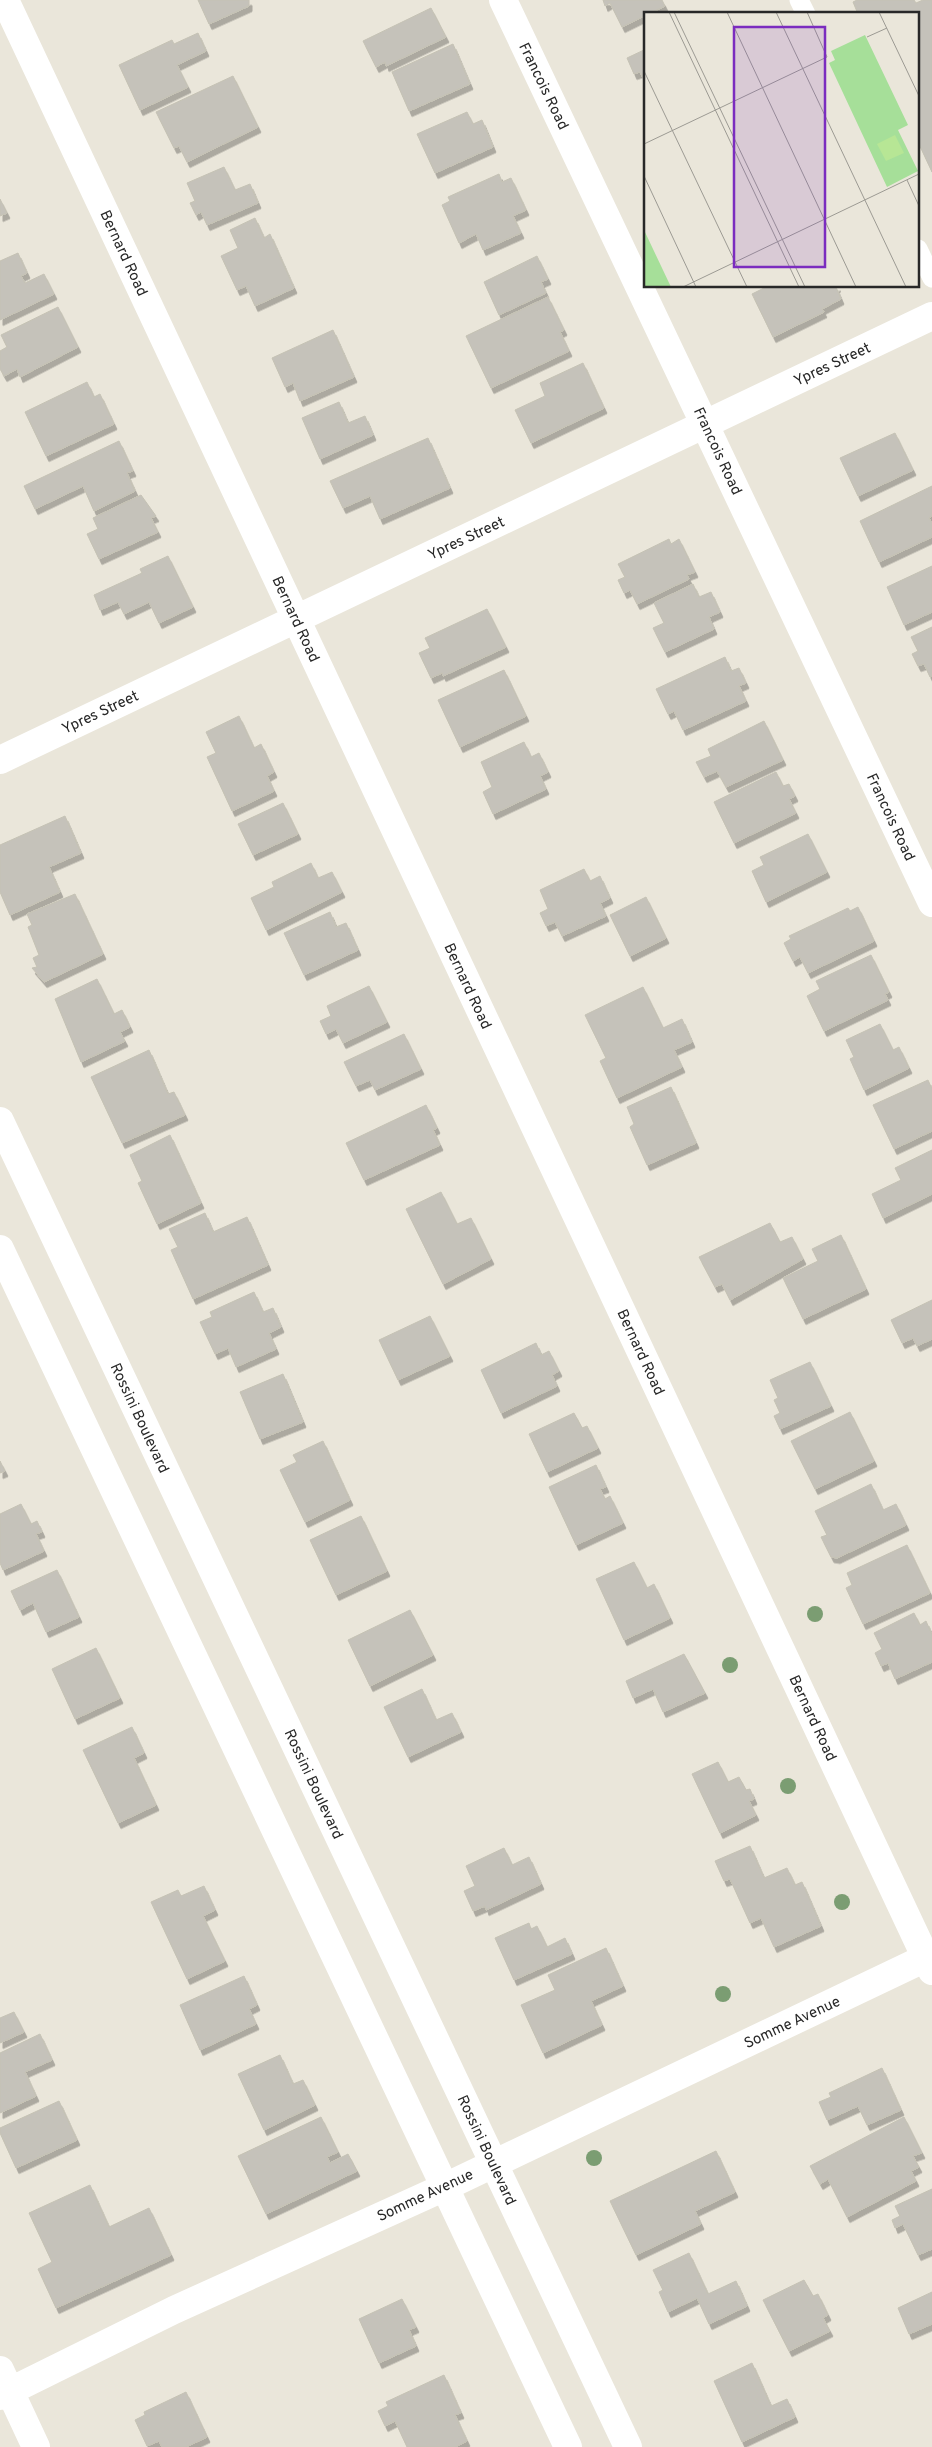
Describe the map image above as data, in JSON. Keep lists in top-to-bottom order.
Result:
{
  "streets": {
    "street": [
      "Francois Road",
      "Bernard Road",
      "Ypres Street",
      "Rossini Boulevard",
      "Somme Avenue"
    ]
  },
  "crossings": [
    ["Francois Road", "Ypres Street"],
    ["Bernard Road", "Ypres Street"],
    ["Bernard Road", "Somme Avenue"],
    ["Rossini Boulevard", "Somme Avenue"]
  ]
}
